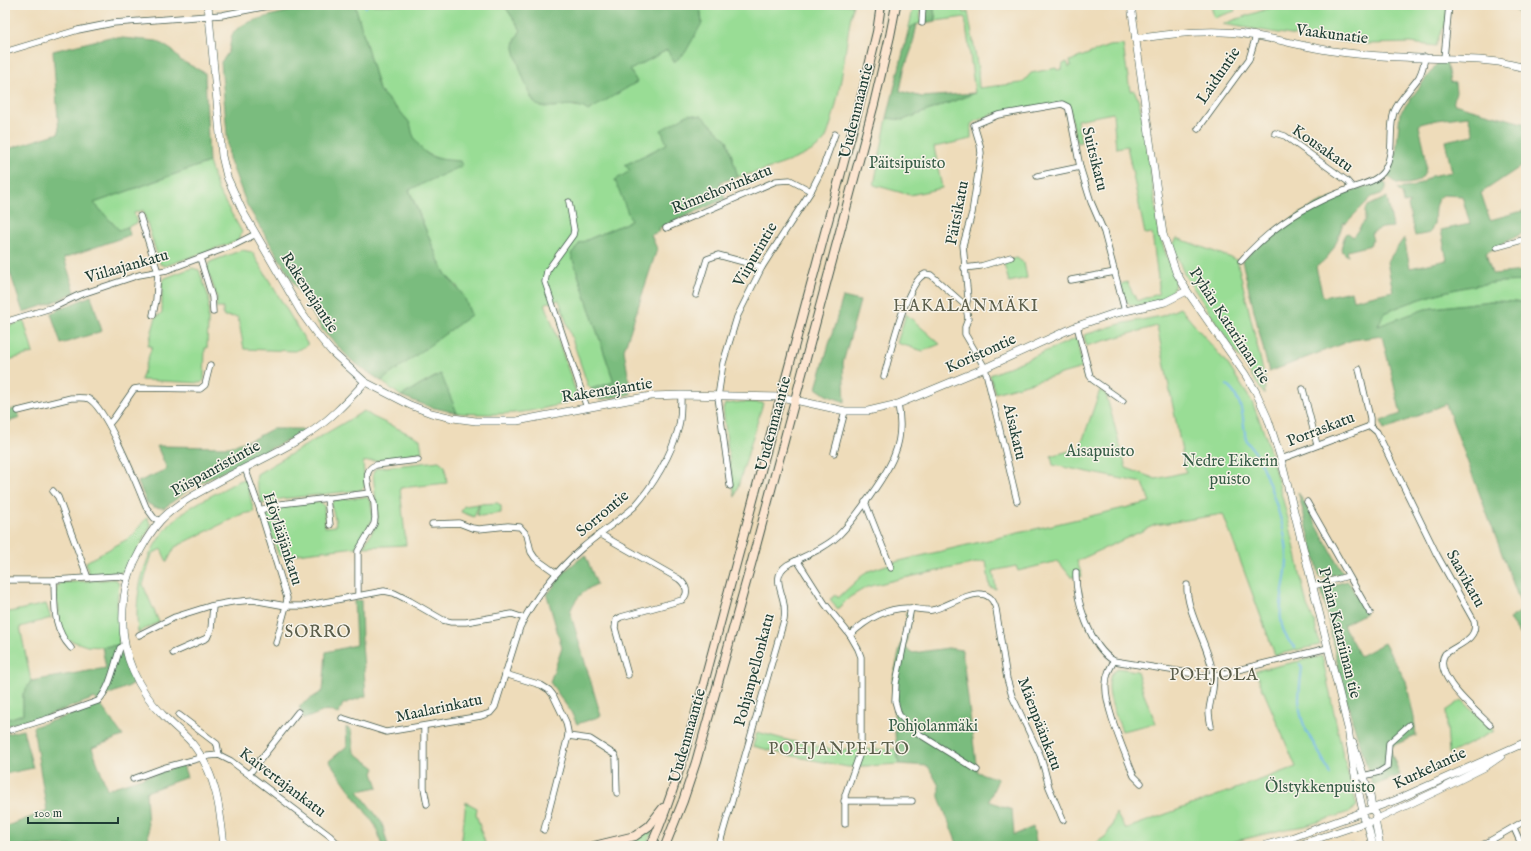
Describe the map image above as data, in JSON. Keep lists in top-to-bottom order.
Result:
{
  "streets": {
    "main road": ["Uudenmaantie"],
    "street": [
      "Vaakunatie",
      "Laiduntie",
      "Kousakatu",
      "Suitsikatu",
      "Rinnehovinkatu",
      "Päitsikatu",
      "Viipurintie",
      "Viilaajankatu",
      "Rakentajantie",
      "Pyhän Katariinan tie",
      "Koristontie",
      "Porraskatu",
      "Aisakatu",
      "Piispanristintie",
      "Sorrontie",
      "Höylääjänkatu",
      "Saavikatu",
      "Pohjanpellonkatu",
      "Maalarinkatu",
      "Mäenpäänkatu",
      "Kurkelantie",
      "Kaivertajankatu"
    ]
  },
  "crossings": [
    ["Vaakunatie", "Laiduntie"],
    ["Vaakunatie", "Pyhän Katariinan tie"],
    ["Uudenmaantie", "Rakentajantie"],
    ["Uudenmaantie", "Koristontie"],
    ["Suitsikatu", "Päitsikatu"],
    ["Suitsikatu", "Koristontie"],
    ["Rinnehovinkatu", "Viipurintie"],
    ["Päitsikatu", "Koristontie"],
    ["Päitsikatu", "Aisakatu"],
    ["Viipurintie", "Rakentajantie"],
    ["Viilaajankatu", "Rakentajantie"],
    ["Rakentajantie", "Koristontie"],
    ["Rakentajantie", "Piispanristintie"],
    ["Rakentajantie", "Sorrontie"],
    ["Pyhän Katariinan tie", "Koristontie"],
    ["Pyhän Katariinan tie", "Porraskatu"],
    ["Pyhän Katariinan tie", "Kurkelantie"],
    ["Koristontie", "Aisakatu"],
    ["Koristontie", "Pohjanpellonkatu"],
    ["Porraskatu", "Saavikatu"],
    ["Piispanristintie", "Höylääjänkatu"],
    ["Piispanristintie", "Kaivertajankatu"],
    ["Sorrontie", "Maalarinkatu"]
  ],
  "districts": [
    "HAKALANMÄKI",
    "SORRO",
    "POHJOLA",
    "POHJANPELTO"
  ],
  "parks": [
    "Päitsipuisto",
    "Aisapuisto",
    "Nedre Eikerin puisto",
    "Pohjolanmäki",
    "Ölstykkenpuisto"
  ],
  "scale_bar": "100 m"
}
